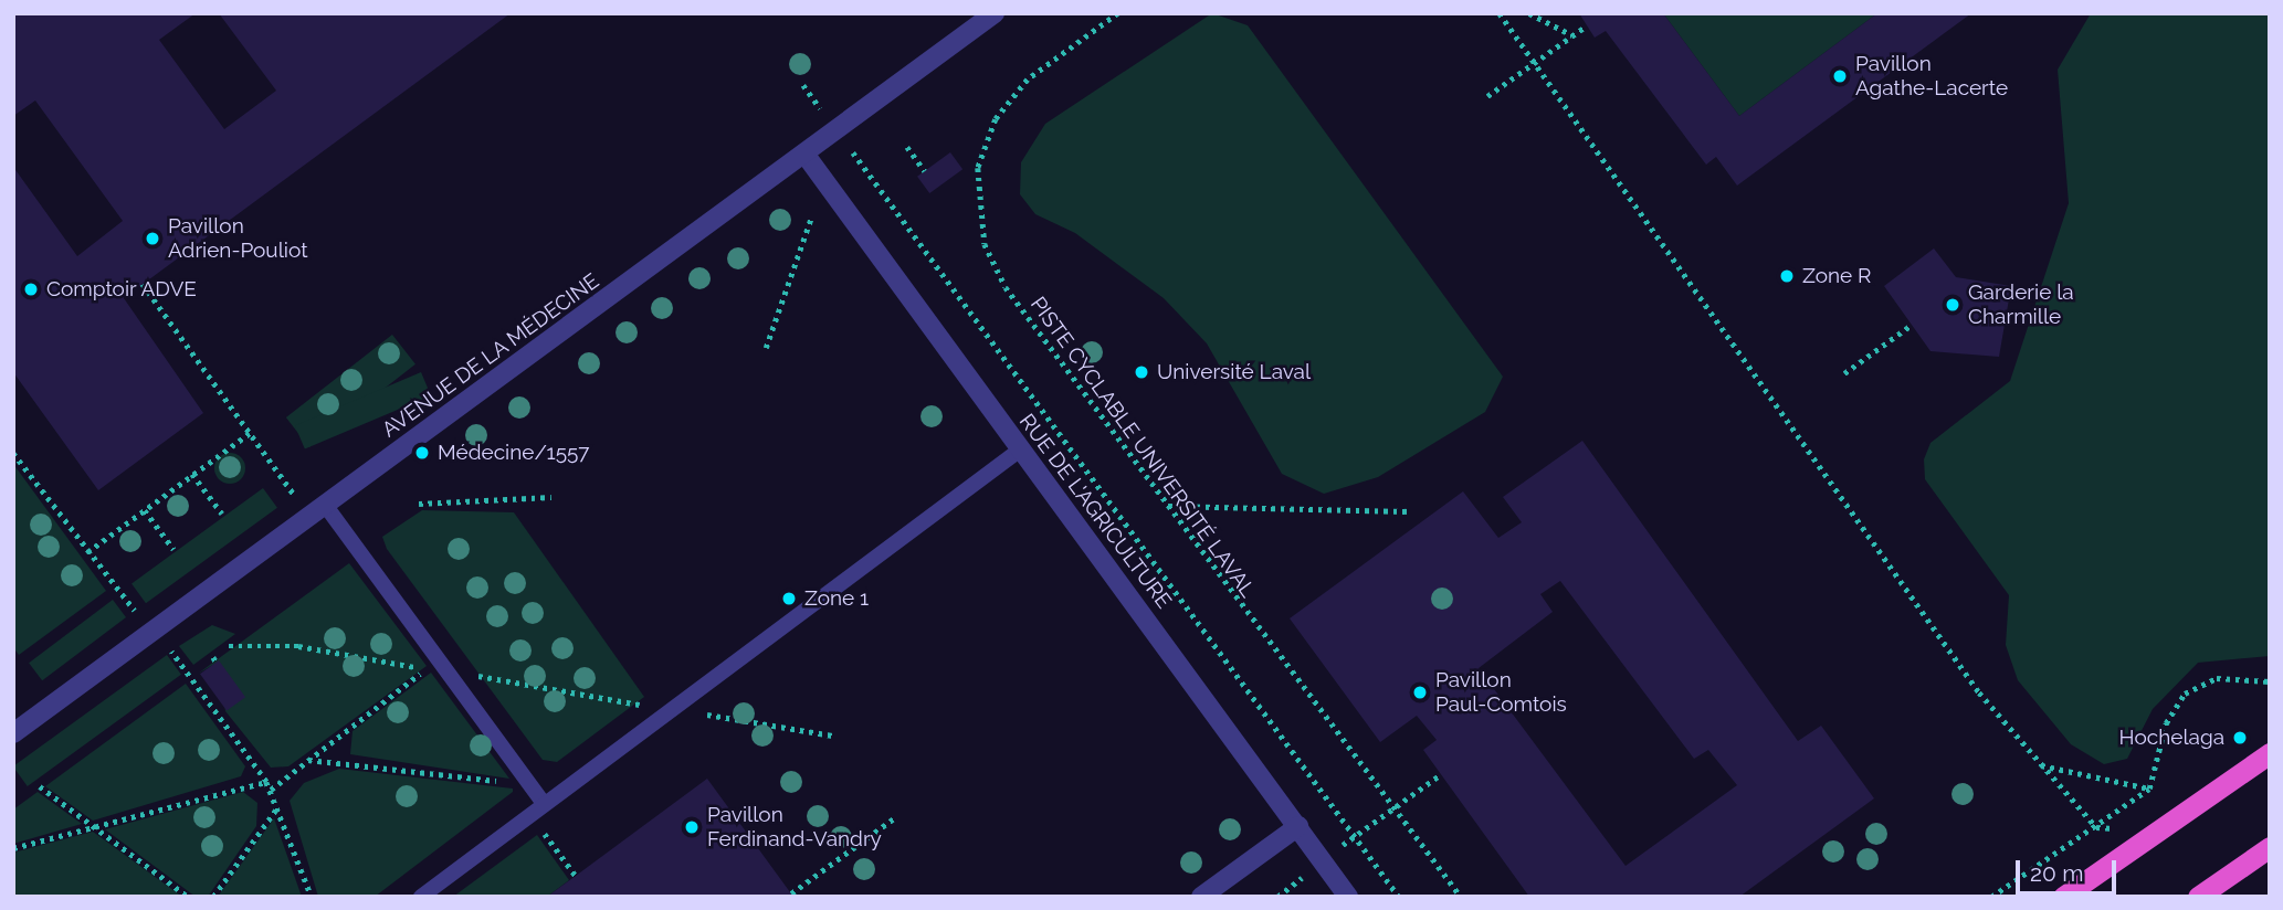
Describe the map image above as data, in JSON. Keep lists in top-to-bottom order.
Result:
{
  "streets": {
    "street": ["AVENUE DE LA MÉDECINE", "RUE DE L'AGRICULTURE"],
    "path": ["PISTE CYCLABLE UNIVERSITÉ LAVAL"]
  },
  "crossings": [
    ["AVENUE DE LA MÉDECINE", "RUE DE L'AGRICULTURE"]
  ],
  "places": [
    "Pavillon Agathe-Lacerte",
    "Pavillon Adrien-Pouliot",
    "Zone R",
    "Comptoir ADVE",
    "Garderie la Charmille",
    "Université Laval",
    "Médecine/1557",
    "Zone 1",
    "Pavillon Paul-Comtois",
    "Hochelaga",
    "Pavillon Ferdinand-Vandry"
  ],
  "scale_bar": "20 m"
}
